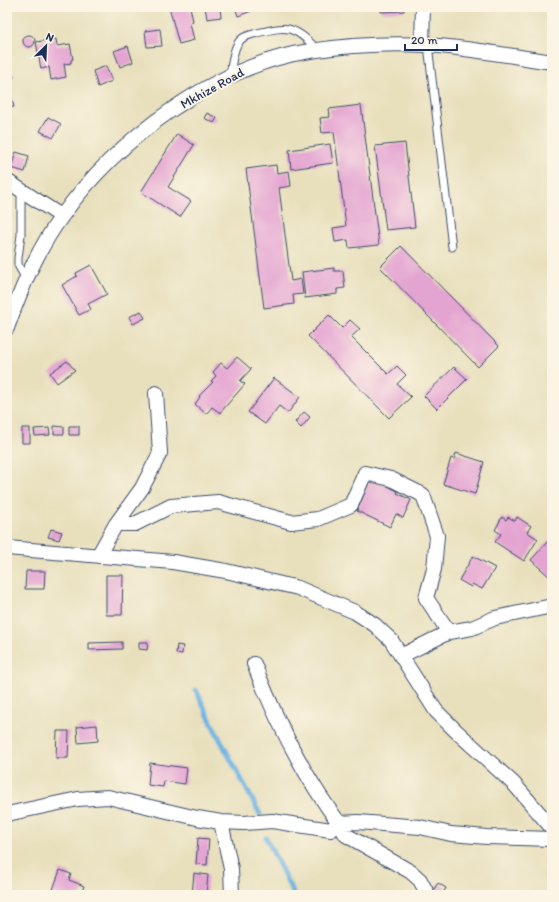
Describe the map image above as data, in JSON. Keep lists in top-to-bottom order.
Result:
{
  "streets": {
    "street": ["Mkhize Road"]
  },
  "scale_bar": "20 m",
  "north": "top right"
}
